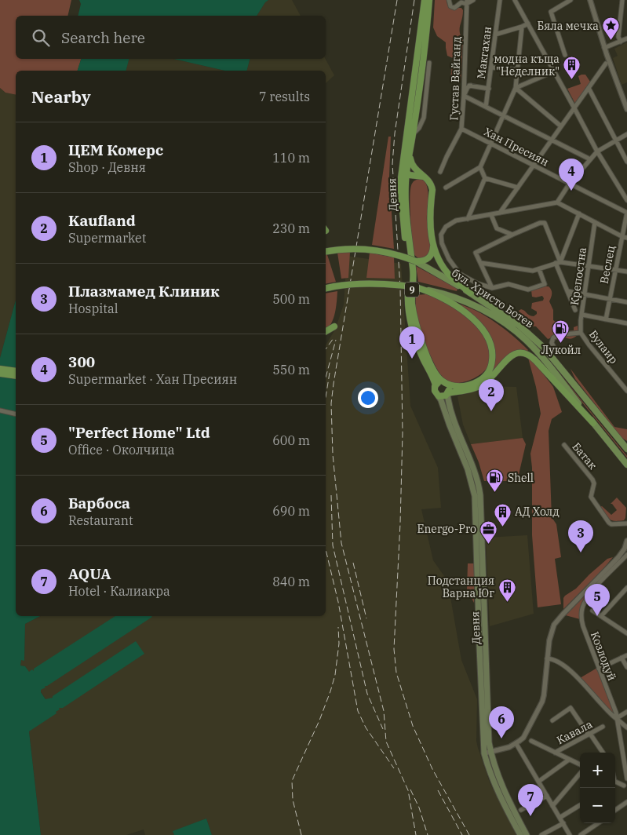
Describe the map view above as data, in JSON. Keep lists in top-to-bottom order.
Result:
{
  "streets": {
    "highway": ["Девня", "9", "бул. Христо Ботев"],
    "street": [
      "Макгахан",
      "Густав Вайганд",
      "Хан Пресиян",
      "Веслец",
      "Крепостна",
      "Булаир",
      "Батак",
      "Козлодуй",
      "Кавала"
    ]
  },
  "crossings": [
    ["Густав Вайганд", "Хан Пресиян"],
    ["Хан Пресиян", "Веслец"],
    ["Девня", "9"],
    ["Крепостна", "Булаир"],
    ["9", "бул. Христо Ботев"]
  ],
  "places": {
    "place": ["Бяла мечка"],
    "building": ["модна къща \"Неделник\"", "АД Холд", "Подстанция Варна Юг"],
    "fuel station": ["Лукойл", "Shell"],
    "office": ["Energo-Pro"]
  },
  "page": {
    "search": "Search here",
    "heading": ["Nearby", "7 results"],
    "list": [
      {
        "mark": "1",
        "name": "ЦЕМ Комерс",
        "note": "Shop · Девня",
        "value": "110 m"
      },
      {
        "mark": "2",
        "name": "Kaufland",
        "note": "Supermarket",
        "value": "230 m"
      },
      {
        "mark": "3",
        "name": "Плазмамед Клиник",
        "note": "Hospital",
        "value": "500 m"
      },
      {
        "mark": "4",
        "name": "300",
        "note": "Supermarket · Хан Пресиян",
        "value": "550 m"
      },
      {
        "mark": "5",
        "name": "\"Perfect Home\" Ltd",
        "note": "Office · Околчица",
        "value": "600 m"
      },
      {
        "mark": "6",
        "name": "Барбоса",
        "note": "Restaurant",
        "value": "690 m"
      },
      {
        "mark": "7",
        "name": "AQUA",
        "note": "Hotel · Калиакра",
        "value": "840 m"
      }
    ],
    "pins": [
      "4",
      "1",
      "2",
      "3",
      "5",
      "6",
      "7"
    ],
    "map_buttons": ["+", "−"]
  }
}
